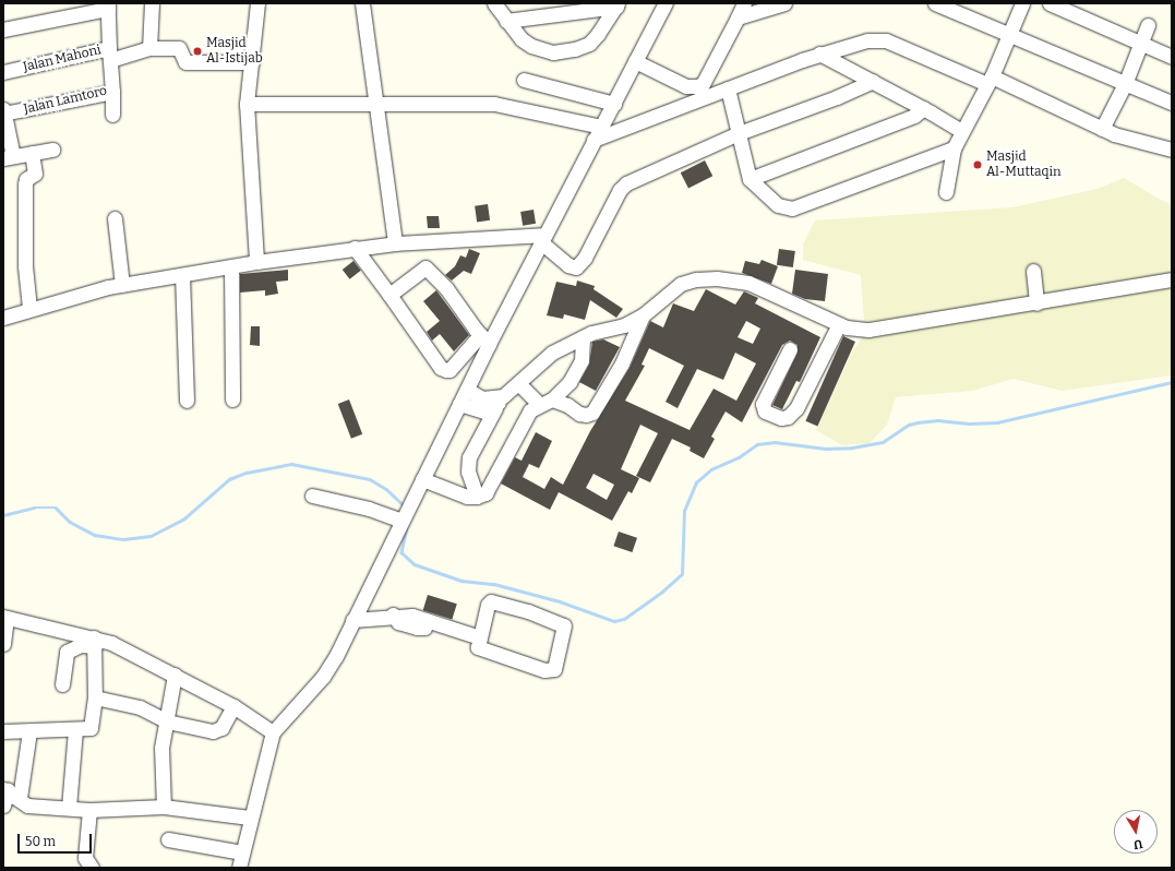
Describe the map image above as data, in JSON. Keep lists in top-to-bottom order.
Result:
{
  "streets": {
    "street": ["Jalan Mahoni", "Jalan Lamtoro"]
  },
  "crossings": [
    ["Jalan Mahoni", "Jalan Lamtoro"]
  ],
  "places": ["Masjid Al-Istijab", "Masjid Al-Muttaqin"],
  "scale_bar": "50 m",
  "north": "bottom"
}
